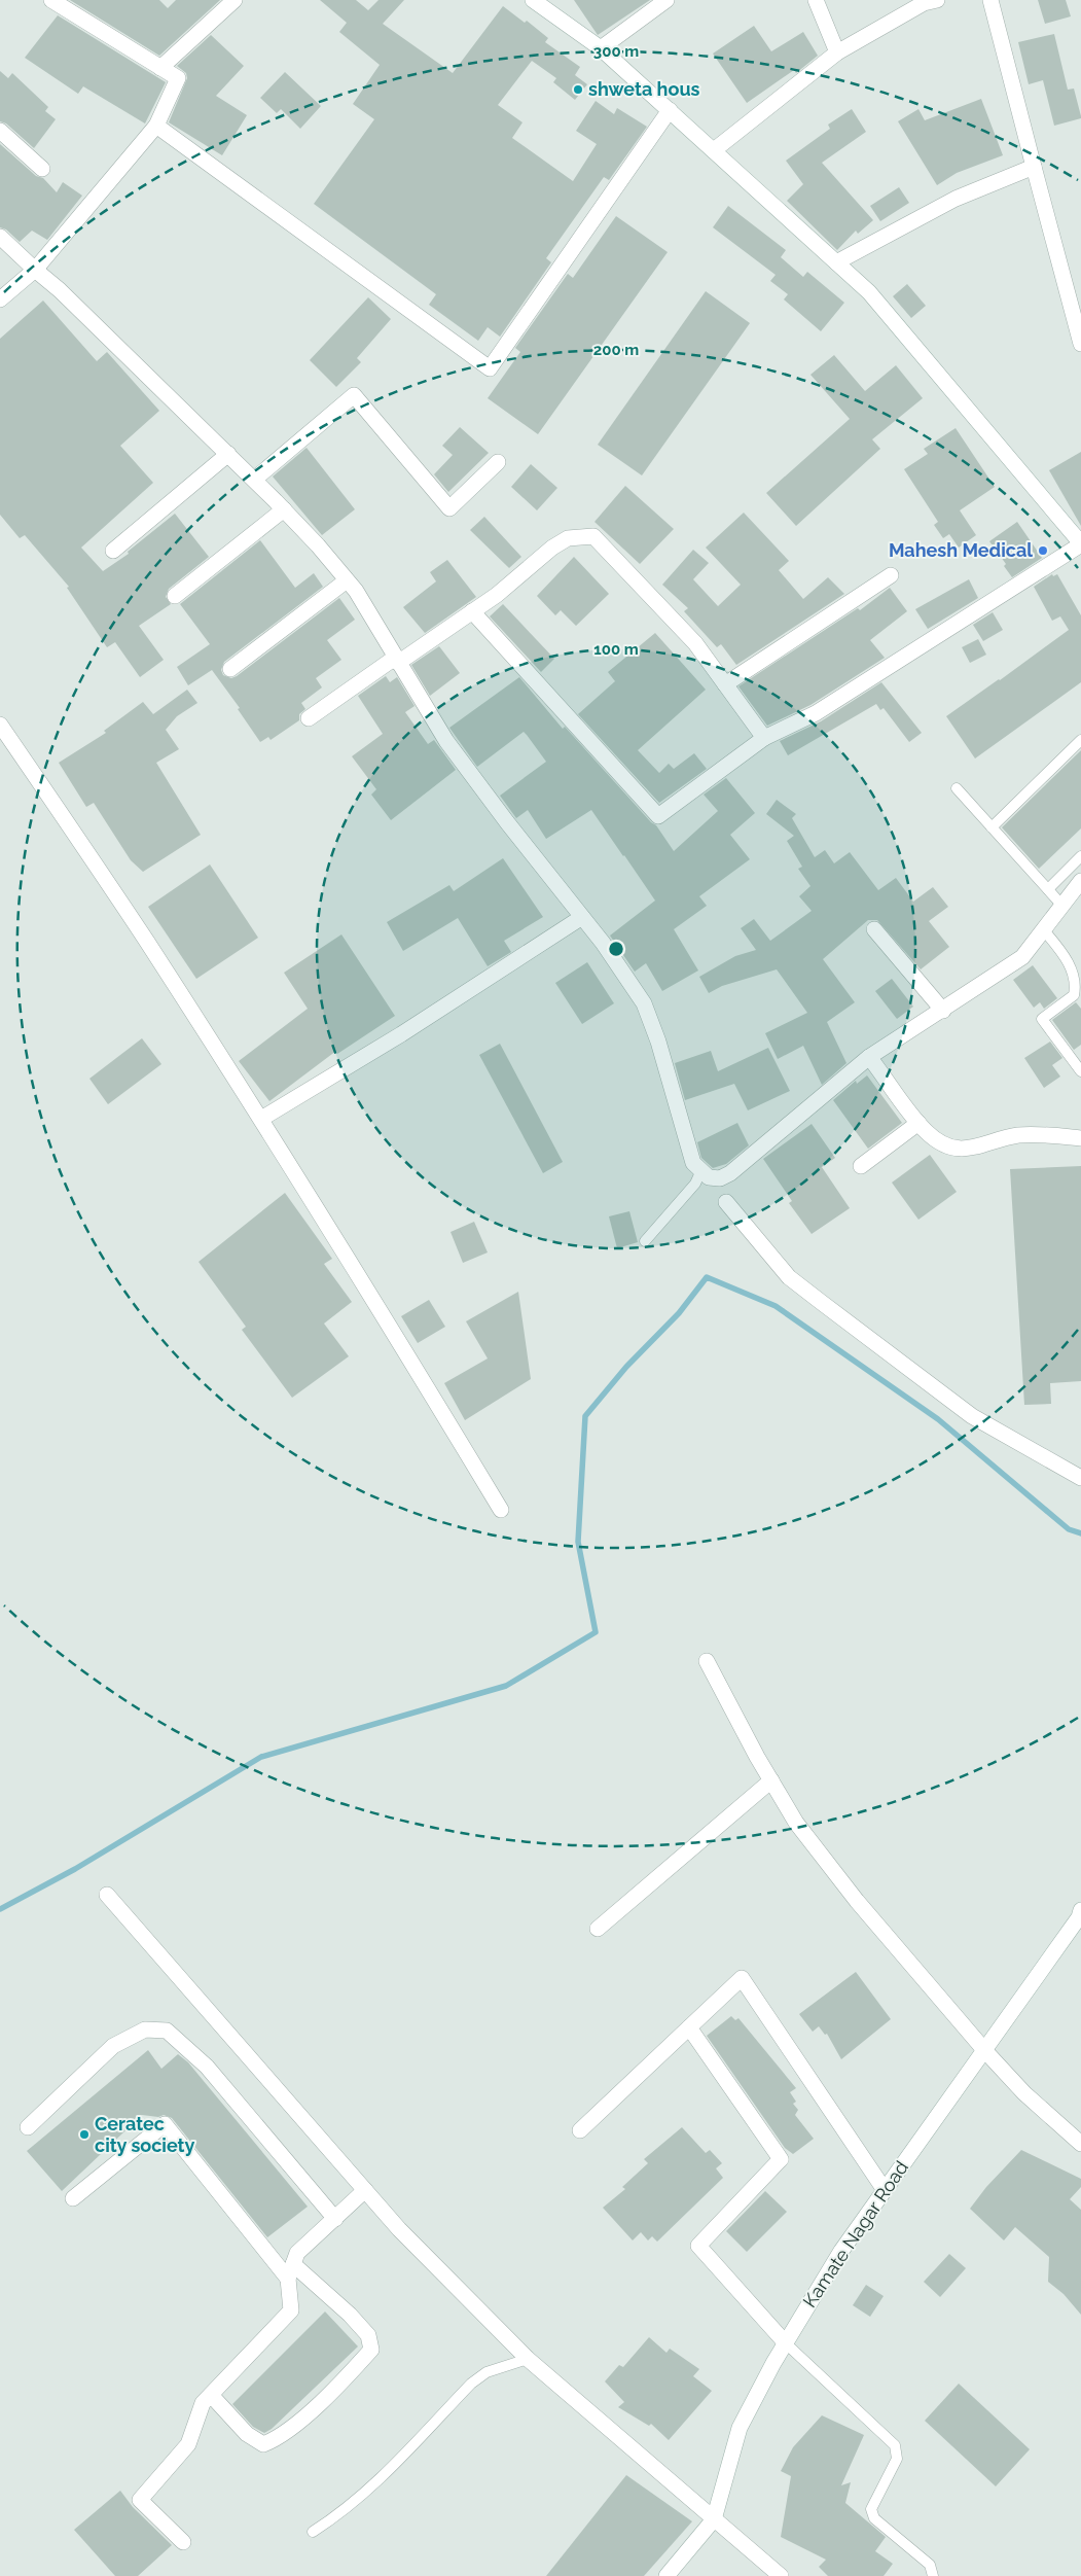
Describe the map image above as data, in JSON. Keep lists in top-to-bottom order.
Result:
{
  "streets": {
    "street": ["Kamate Nagar Road"]
  },
  "places": ["shweta hous", "Mahesh Medical", "Ceratec city society"],
  "rings": ["300 m", "200 m", "100 m"]
}
